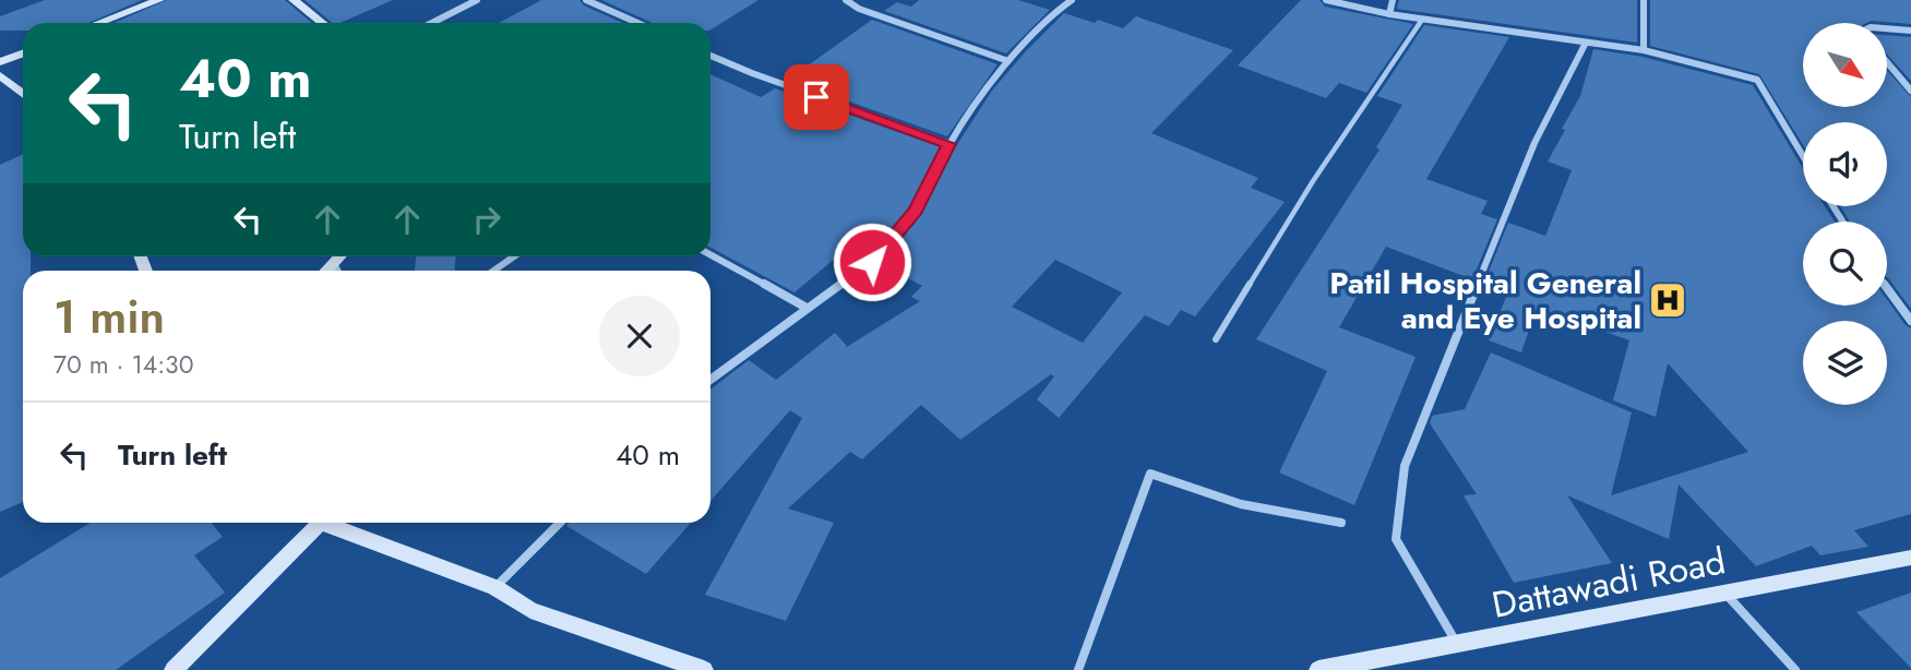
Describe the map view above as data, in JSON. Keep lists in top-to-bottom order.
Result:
{
  "streets": {
    "street": ["Dattawadi Road"]
  },
  "places": {
    "hospital": ["Patil Hospital General and Eye Hospital"]
  },
  "north": "bottom right",
  "page": {
    "turn": ["40 m", "Turn left"],
    "heading": ["1 min", "70 m · 14:30"],
    "list": [
      {
        "name": "Turn left",
        "value": "40 m"
      }
    ]
  }
}
